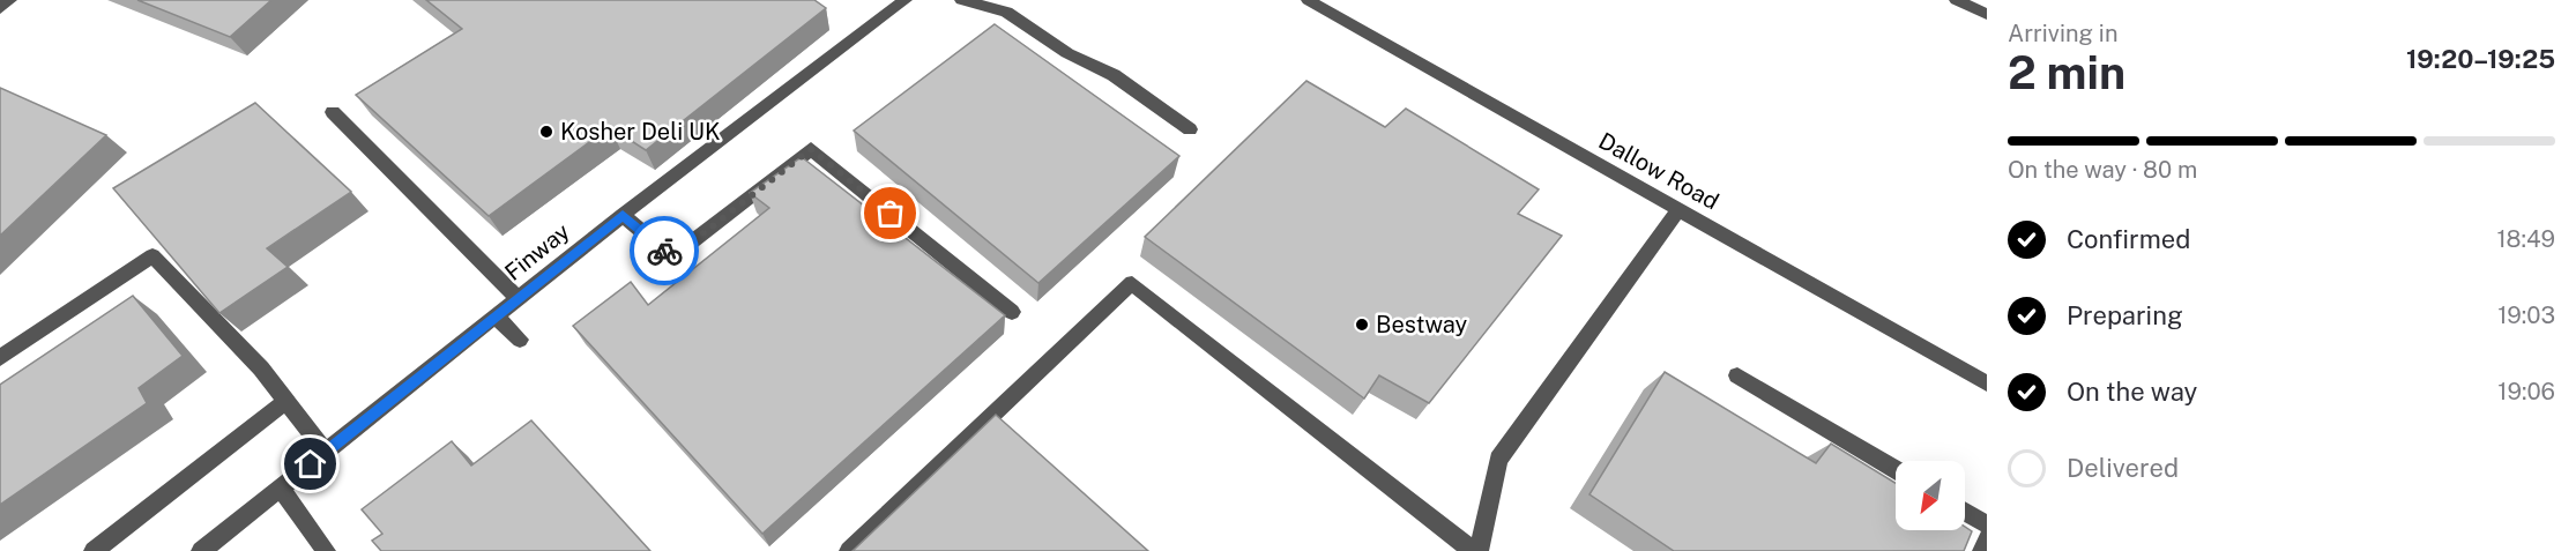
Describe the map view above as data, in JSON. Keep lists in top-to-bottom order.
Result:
{
  "streets": {
    "street": ["Dallow Road", "Finway"]
  },
  "places": ["Kosher Deli UK", "Bestway"],
  "north": "bottom left",
  "page": {
    "heading": ["2 min", "Arriving in", "19:20–19:25"],
    "bar": "On the way · 80 m",
    "list": [
      ["Confirmed", "18:49"],
      ["Preparing", "19:03"],
      ["On the way", "19:06"],
      "Delivered"
    ]
  }
}
